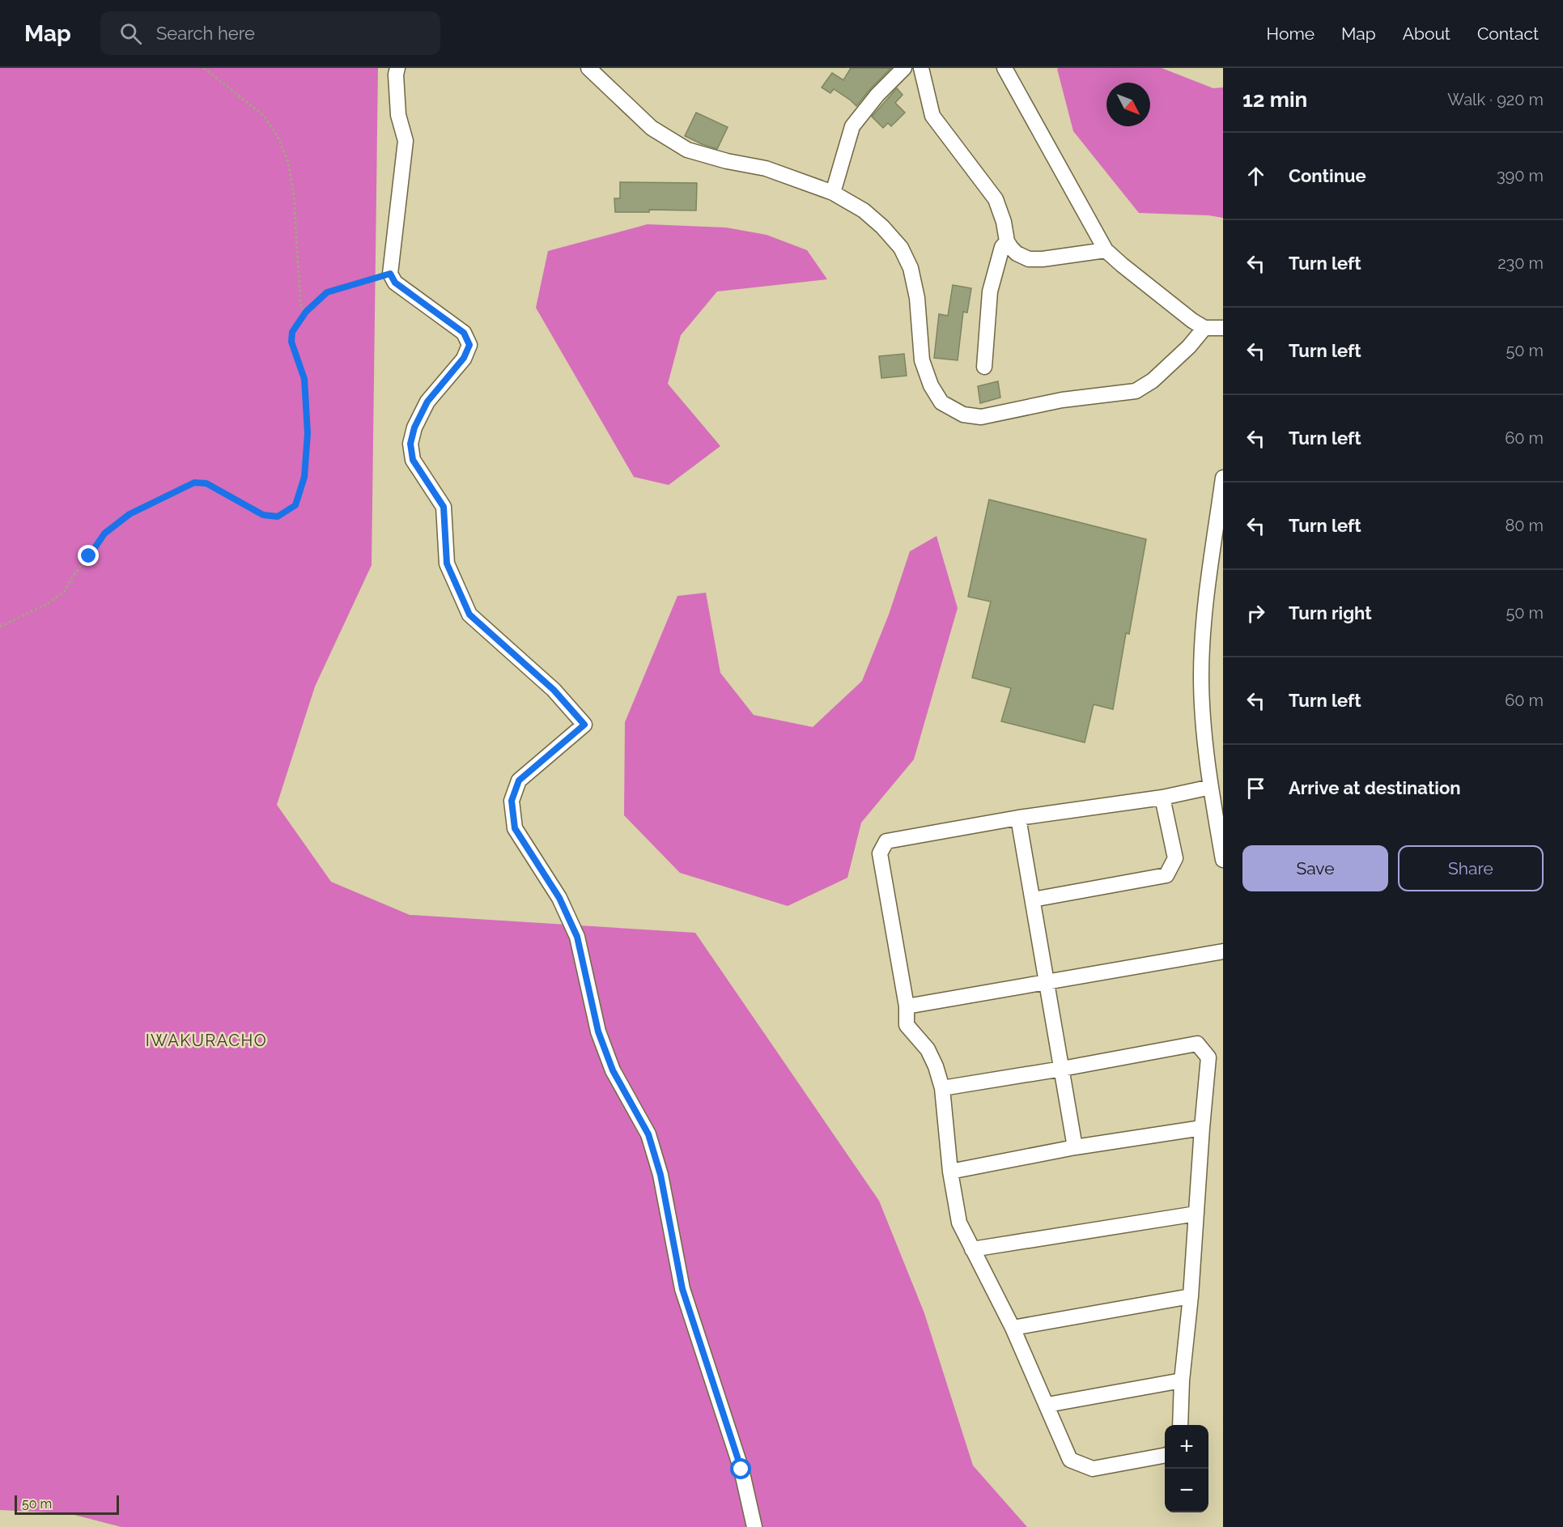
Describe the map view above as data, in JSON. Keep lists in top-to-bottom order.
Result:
{
  "districts": ["IWAKURACHO"],
  "scale_bar": "50 m",
  "north": "bottom right",
  "page": {
    "header": "Map",
    "search": "Search here",
    "nav": [
      "Home",
      "Map",
      "About",
      "Contact"
    ],
    "heading": ["12 min", "Walk · 920 m"],
    "list": [
      ["Continue", "390 m"],
      ["Turn left", "230 m"],
      ["Turn left", "50 m"],
      ["Turn left", "60 m"],
      ["Turn left", "80 m"],
      ["Turn right", "50 m"],
      ["Turn left", "60 m"],
      "Arrive at destination"
    ],
    "buttons": ["Save", "Share"],
    "map_buttons": ["+", "−"],
    "scale": "50 m"
  }
}
